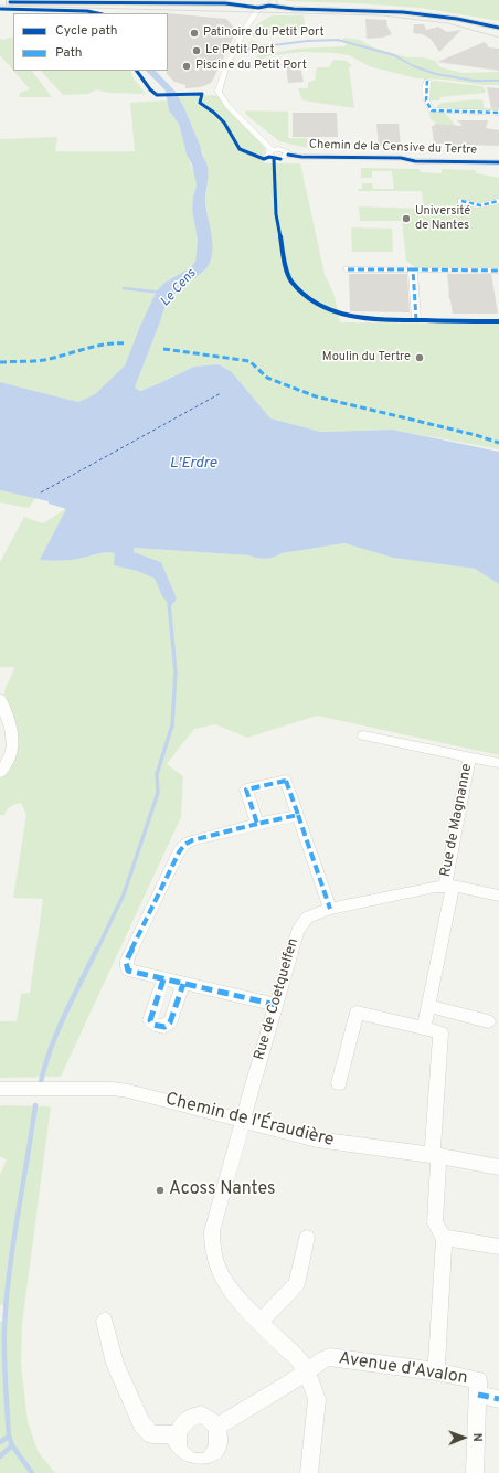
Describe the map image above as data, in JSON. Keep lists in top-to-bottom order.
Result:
{
  "streets": {
    "street": [
      "Chemin de la Censive du Tertre",
      "Rue de Magnanne",
      "Rue de Coetquelfen",
      "Chemin de l'Éraudière",
      "Avenue d'Avalon"
    ]
  },
  "crossings": [
    ["Rue de Magnanne", "Rue de Coetquelfen"],
    ["Rue de Coetquelfen", "Chemin de l'Éraudière"],
    ["Rue de Coetquelfen", "Avenue d'Avalon"]
  ],
  "water": ["Le Cens", "L'Erdre"],
  "places": [
    "Patinoire du Petit Port",
    "Le Petit Port",
    "Piscine du Petit Port",
    "Université de Nantes",
    "Moulin du Tertre",
    "Acoss Nantes"
  ],
  "legend": ["Cycle path", "Path"],
  "north": "right"
}
